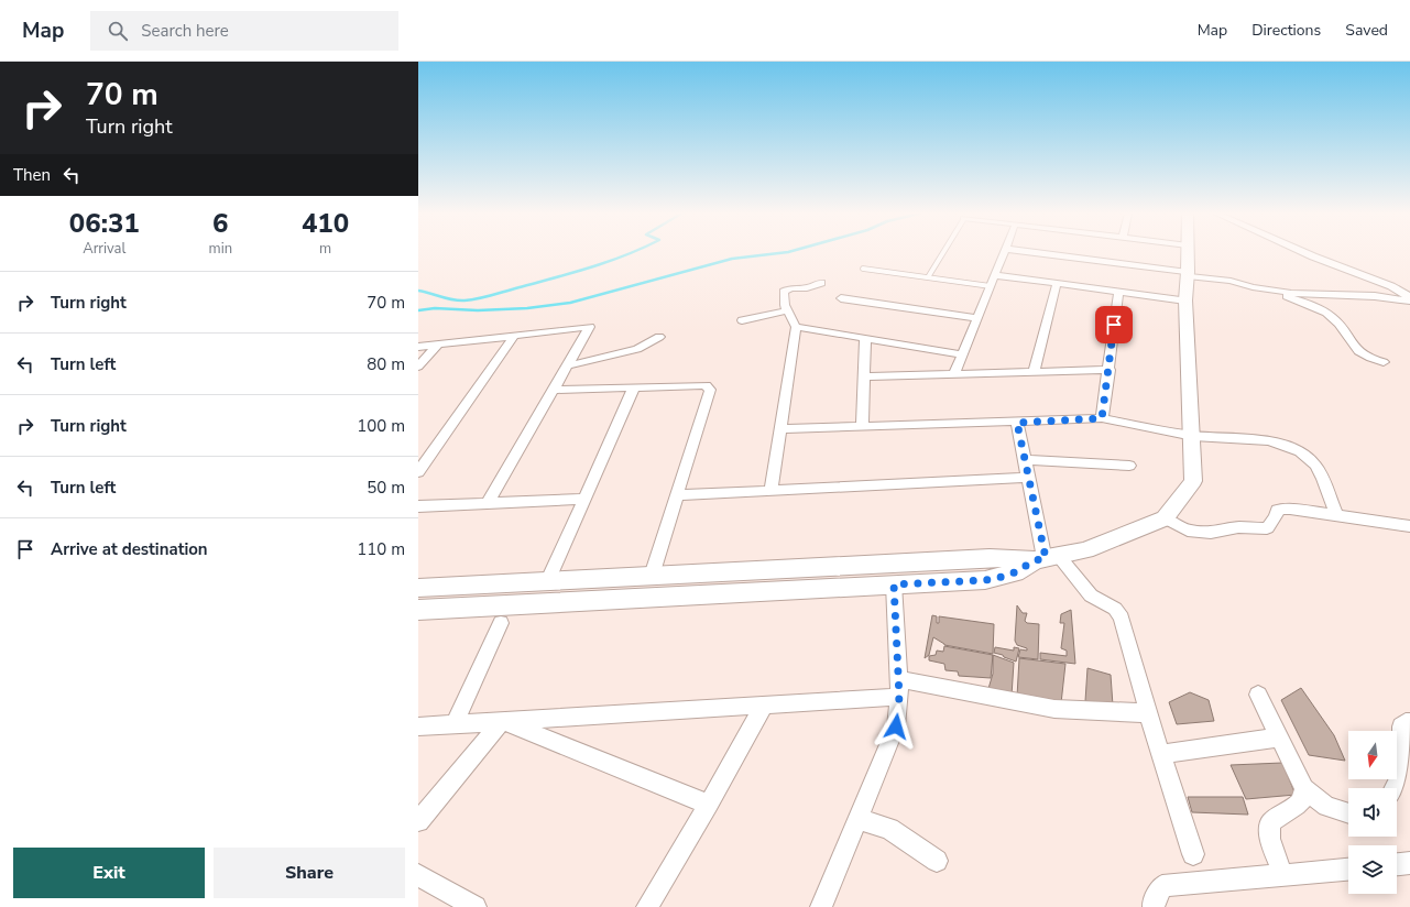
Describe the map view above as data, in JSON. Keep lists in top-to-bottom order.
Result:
{
  "north": "bottom",
  "page": {
    "header": "Map",
    "search": "Search here",
    "nav": ["Map", "Directions", "Saved"],
    "turn": ["70 m", "Turn right"],
    "then": "Then",
    "eta": [
      "06:31",
      "Arrival",
      "6",
      "min",
      "410",
      "m"
    ],
    "list": [
      {
        "name": "Turn right",
        "value": "70 m"
      },
      {
        "name": "Turn left",
        "value": "80 m"
      },
      {
        "name": "Turn right",
        "value": "100 m"
      },
      {
        "name": "Turn left",
        "value": "50 m"
      },
      {
        "name": "Arrive at destination",
        "value": "110 m"
      }
    ],
    "buttons": ["Exit", "Share"]
  }
}
